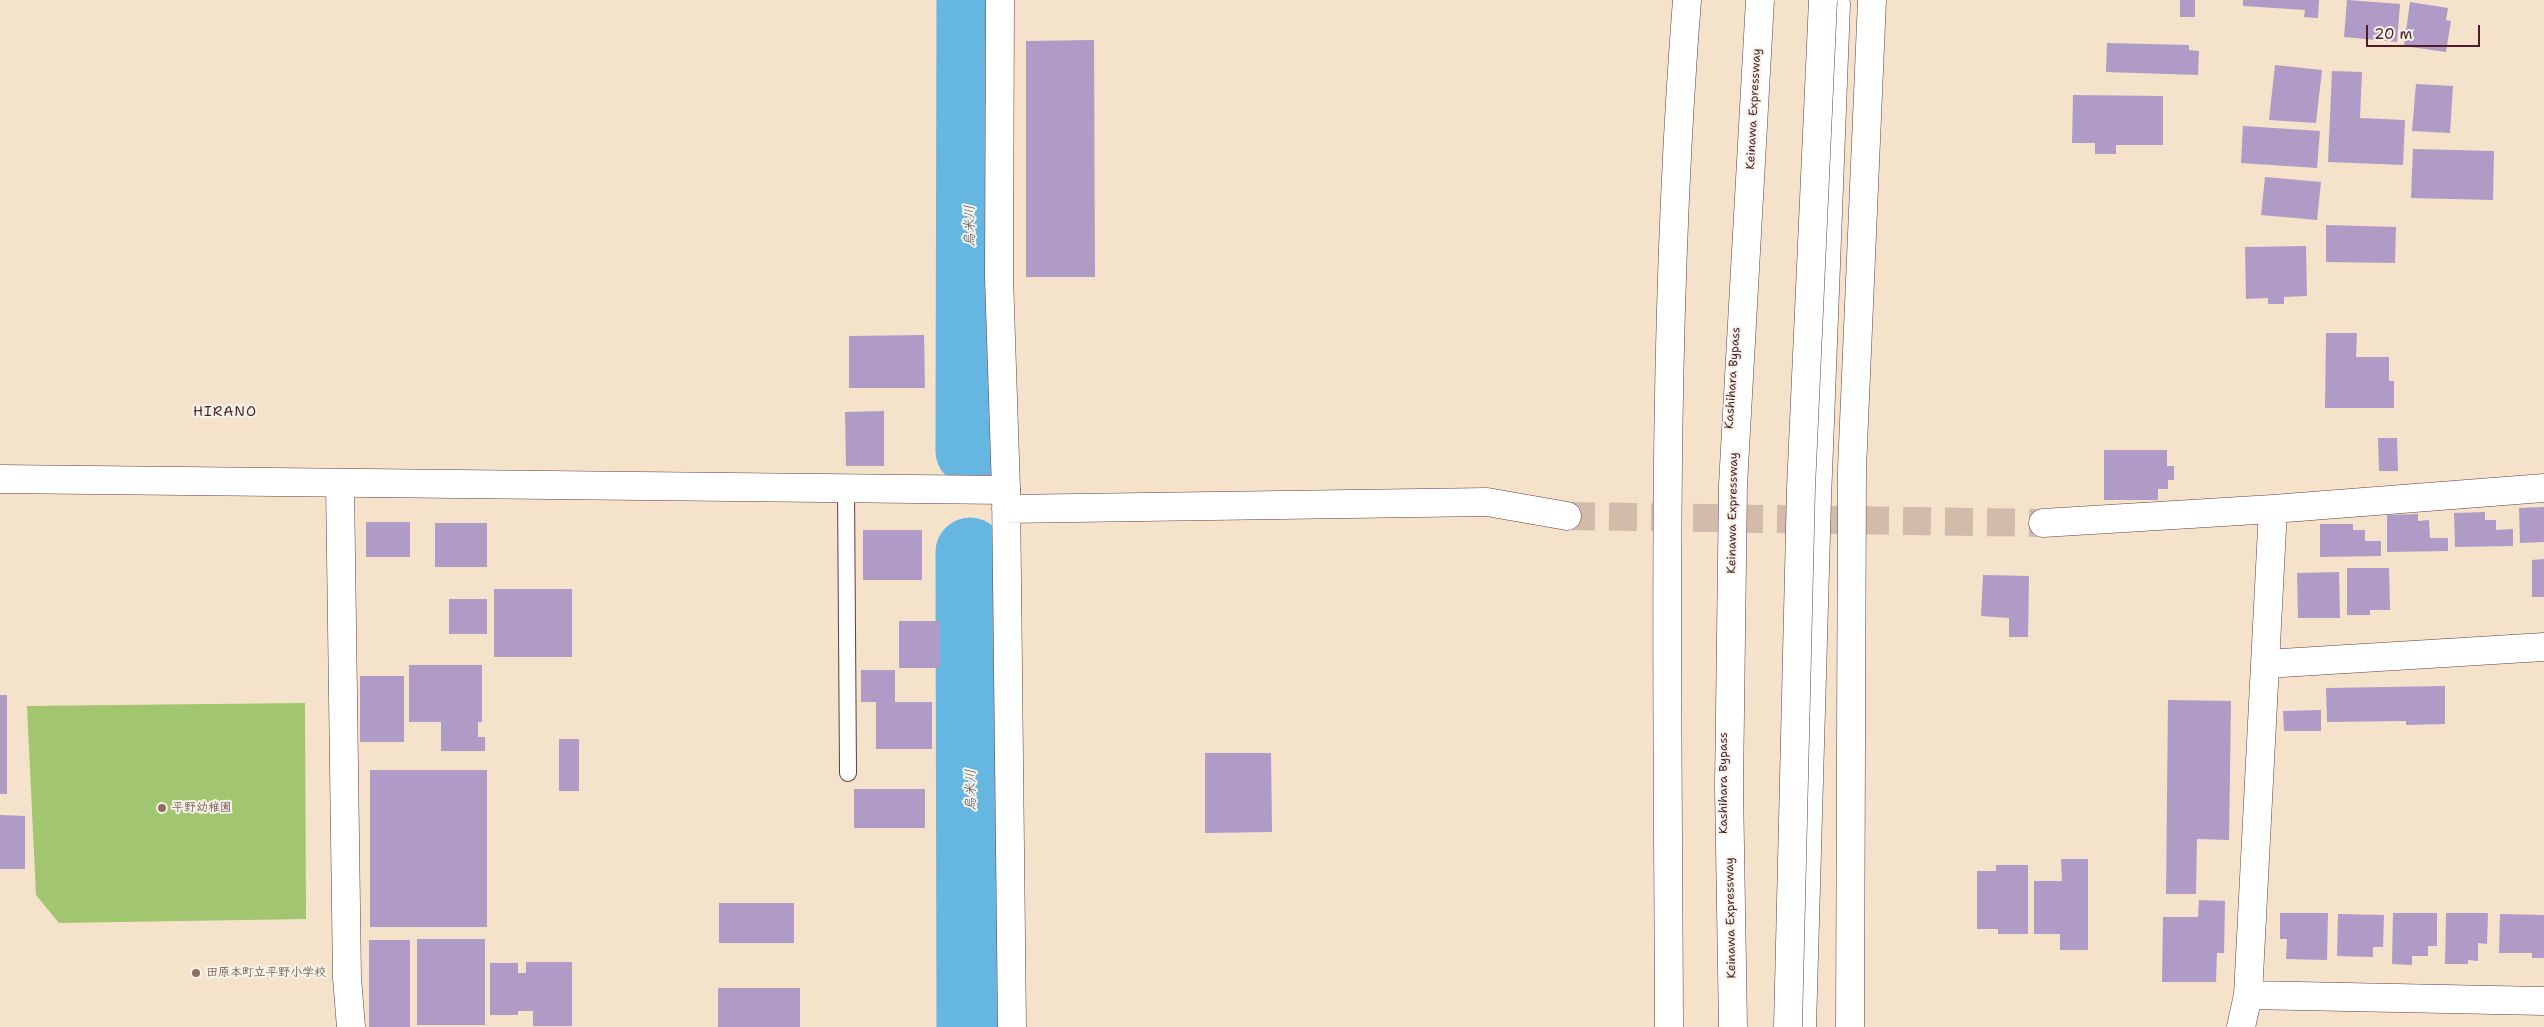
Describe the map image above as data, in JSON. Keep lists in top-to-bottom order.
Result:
{
  "streets": {
    "main road": ["Keinawa Expressway", "Kashihara Bypass"]
  },
  "crossings": [
    ["Keinawa Expressway", "Kashihara Bypass"]
  ],
  "districts": ["HIRANO"],
  "water": ["烏米川"],
  "places": ["平野幼稚園", "田原本町立平野小学校"],
  "scale_bar": "20 m"
}
